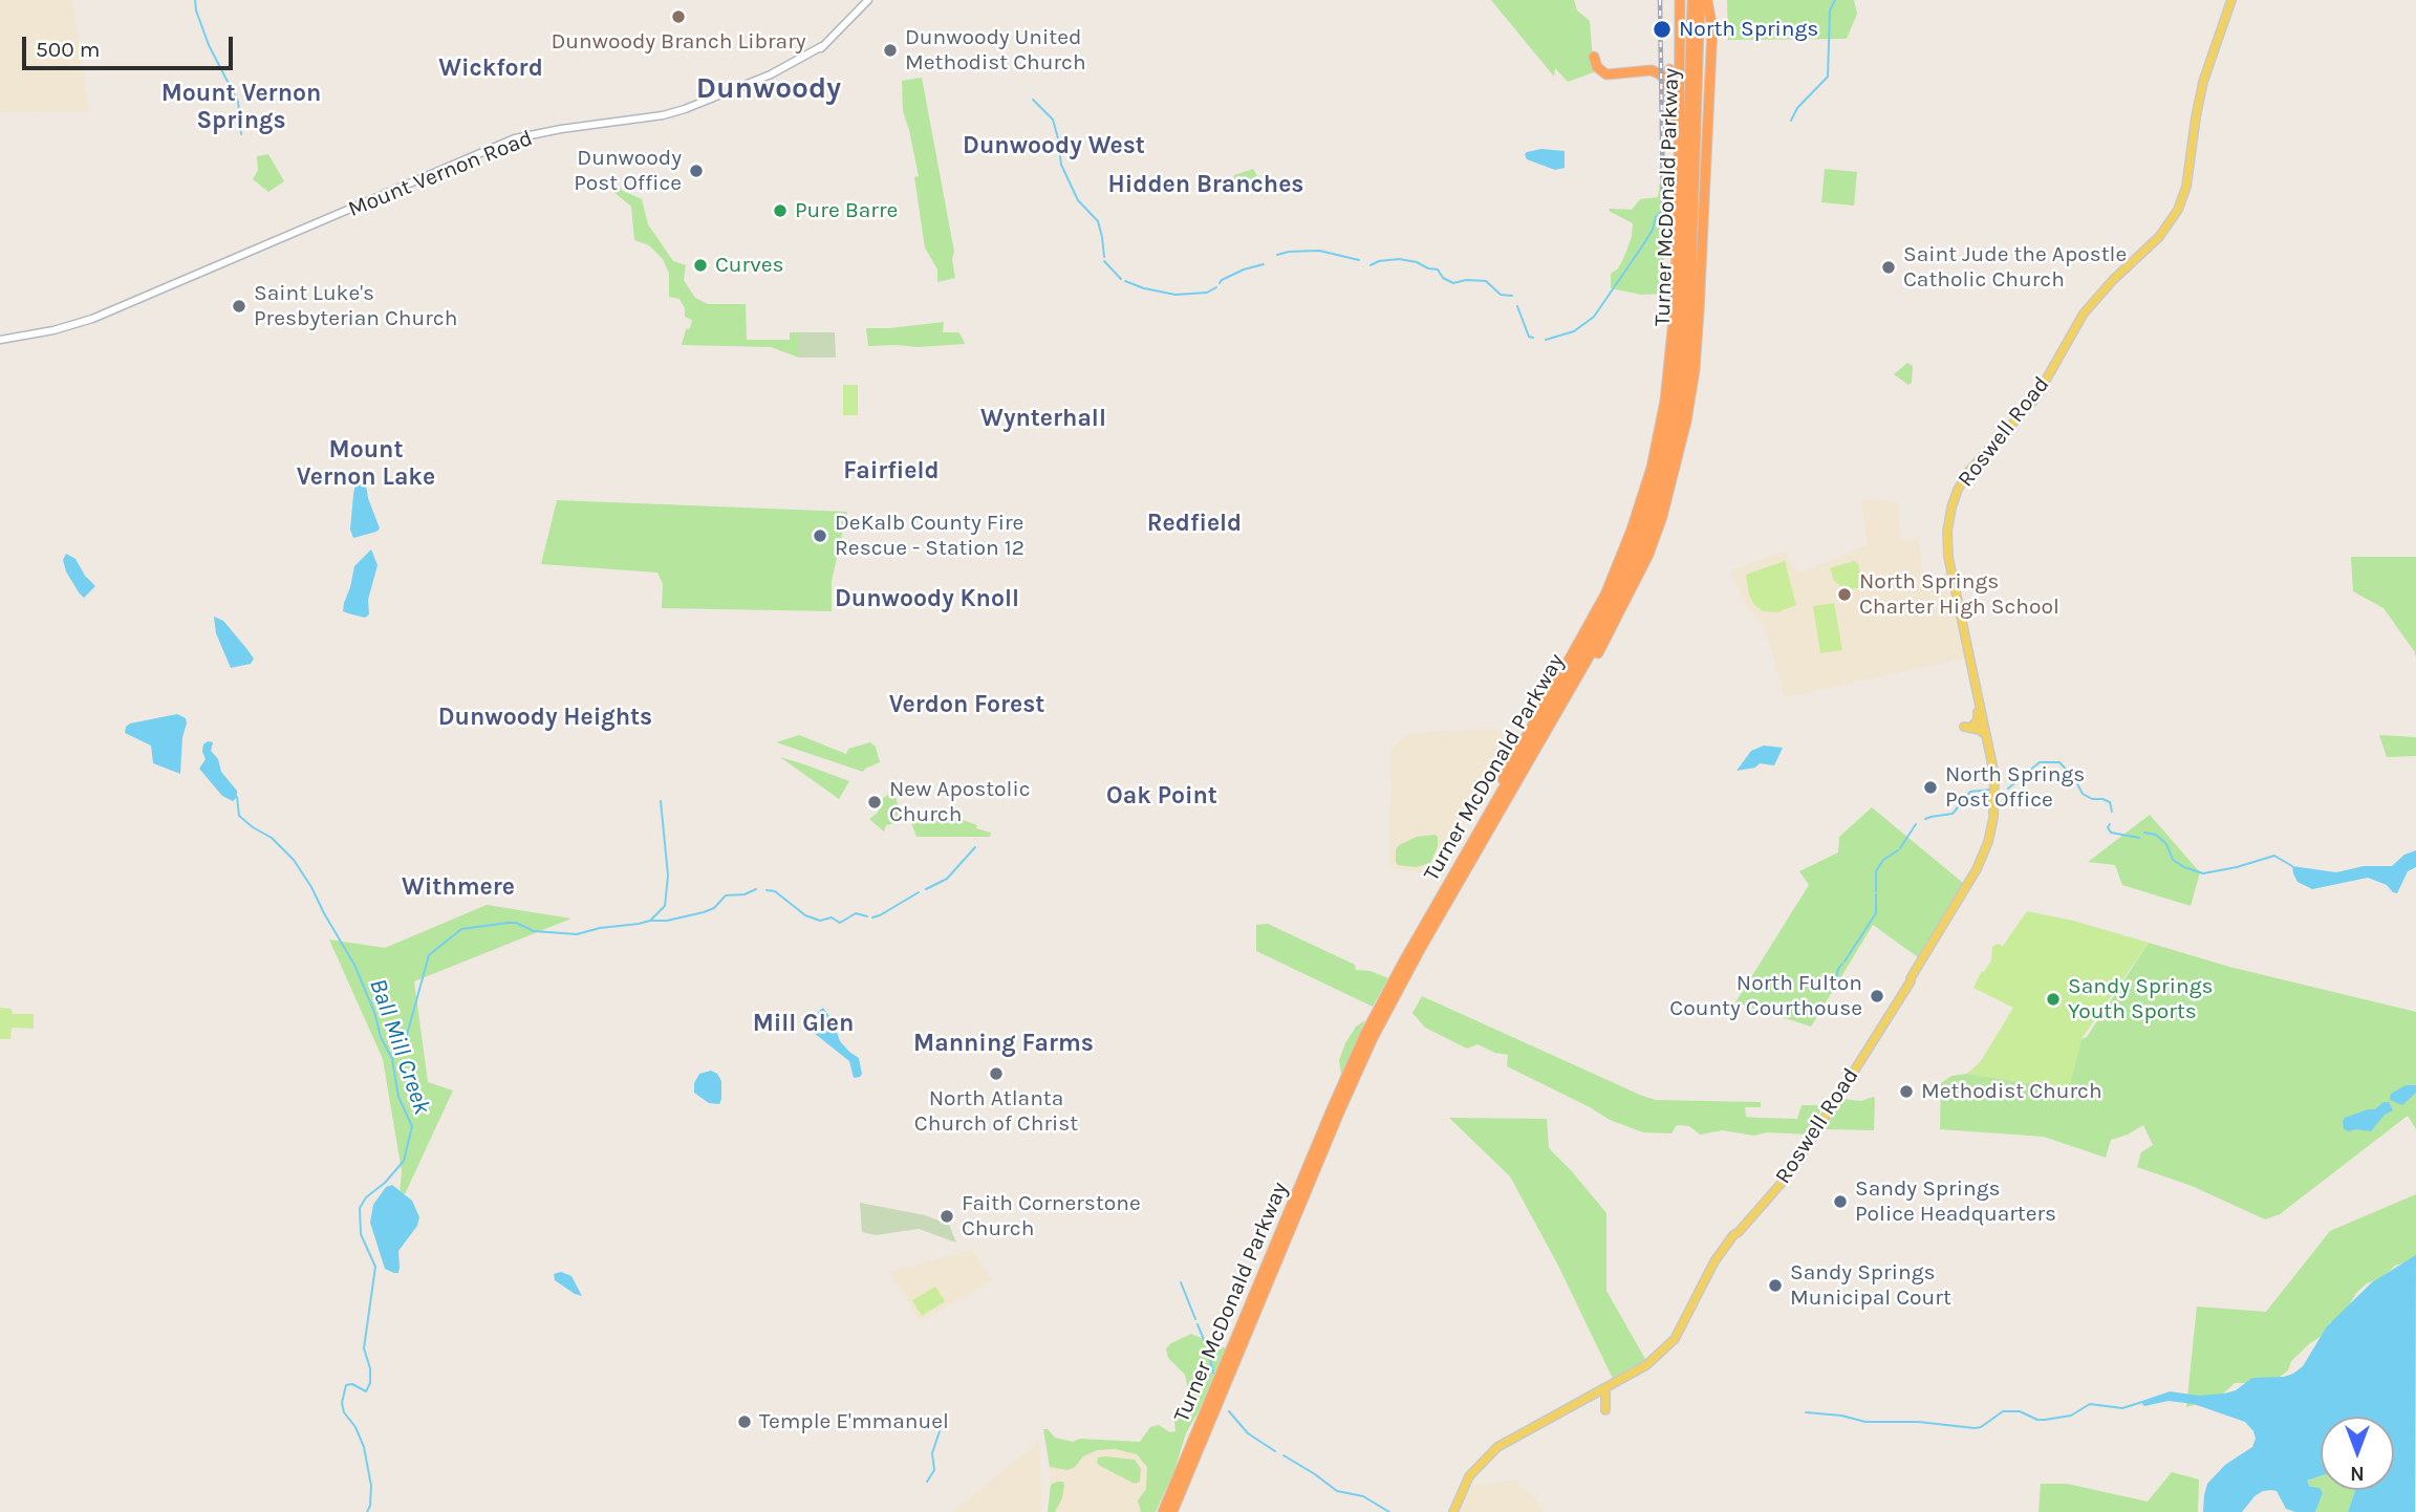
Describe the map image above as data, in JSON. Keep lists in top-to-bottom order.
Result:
{
  "streets": {
    "highway": ["Turner McDonald Parkway"],
    "main road": ["Mount Vernon Road", "Roswell Road"]
  },
  "districts": [
    "Wickford",
    "Dunwoody",
    "Mount Vernon Springs",
    "Dunwoody West",
    "Hidden Branches",
    "Wynterhall",
    "Mount Vernon Lake",
    "Fairfield",
    "Redfield",
    "Dunwoody Knoll",
    "Verdon Forest",
    "Dunwoody Heights",
    "Oak Point",
    "Withmere",
    "Mill Glen",
    "Manning Farms"
  ],
  "water": ["Ball Mill Creek"],
  "places": [
    "Dunwoody Branch Library",
    "North Springs",
    "Dunwoody United Methodist Church",
    "Dunwoody Post Office",
    "Pure Barre",
    "Curves",
    "Saint Jude the Apostle Catholic Church",
    "Saint Luke's Presbyterian Church",
    "DeKalb County Fire Rescue - Station 12",
    "North Springs Charter High School",
    "North Springs Post Office",
    "New Apostolic Church",
    "North Fulton County Courthouse",
    "Sandy Springs Youth Sports",
    "North Atlanta Church of Christ",
    "Methodist Church",
    "Sandy Springs Police Headquarters",
    "Faith Cornerstone Church",
    "Sandy Springs Municipal Court",
    "Temple E'mmanuel"
  ],
  "scale_bar": "500 m",
  "north": "bottom"
}
